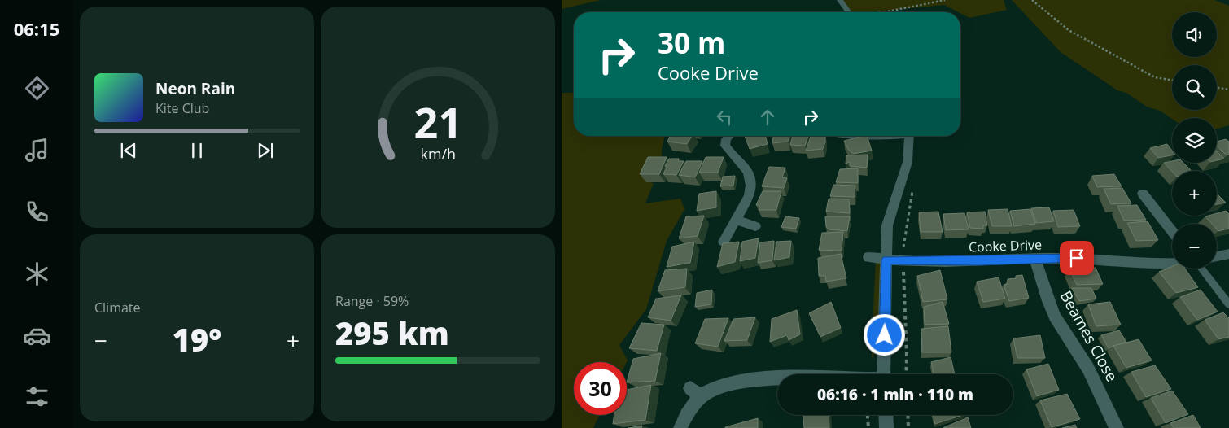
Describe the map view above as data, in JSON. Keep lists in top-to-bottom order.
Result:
{
  "streets": {
    "street": ["Cooke Drive", "Beames Close"]
  },
  "crossings": [
    ["Cooke Drive", "Beames Close"]
  ],
  "page": {
    "tabs": "06:15",
    "map_buttons": ["+", "−"],
    "turn": ["30 m", "Cooke Drive"],
    "song": ["Neon Rain", "Kite Club"],
    "tile": [
      "Climate",
      ["Range · 59%", "295 km"]
    ],
    "heat": ["−", "19°", "+"],
    "limit": "30",
    "trip": "06:16 · 1 min · 110 m",
    "gauge": ["21", "km/h"]
  }
}
